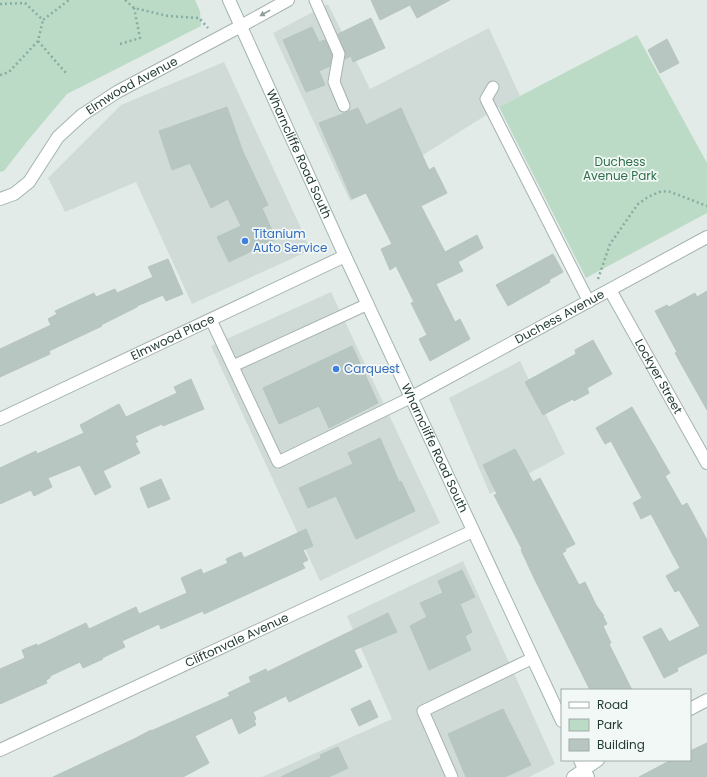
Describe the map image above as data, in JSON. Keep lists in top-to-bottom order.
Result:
{
  "streets": {
    "street": [
      "Elmwood Avenue",
      "Wharncliffe Road South",
      "Duchess Avenue",
      "Elmwood Place",
      "Lockyer Street",
      "Cliftonvale Avenue"
    ]
  },
  "crossings": [
    ["Elmwood Avenue", "Wharncliffe Road South"],
    ["Wharncliffe Road South", "Duchess Avenue"],
    ["Wharncliffe Road South", "Elmwood Place"],
    ["Wharncliffe Road South", "Cliftonvale Avenue"],
    ["Duchess Avenue", "Lockyer Street"]
  ],
  "parks": ["Duchess Avenue Park"],
  "places": ["Titanium Auto Service", "Carquest"],
  "legend": ["Road", "Park", "Building"]
}
